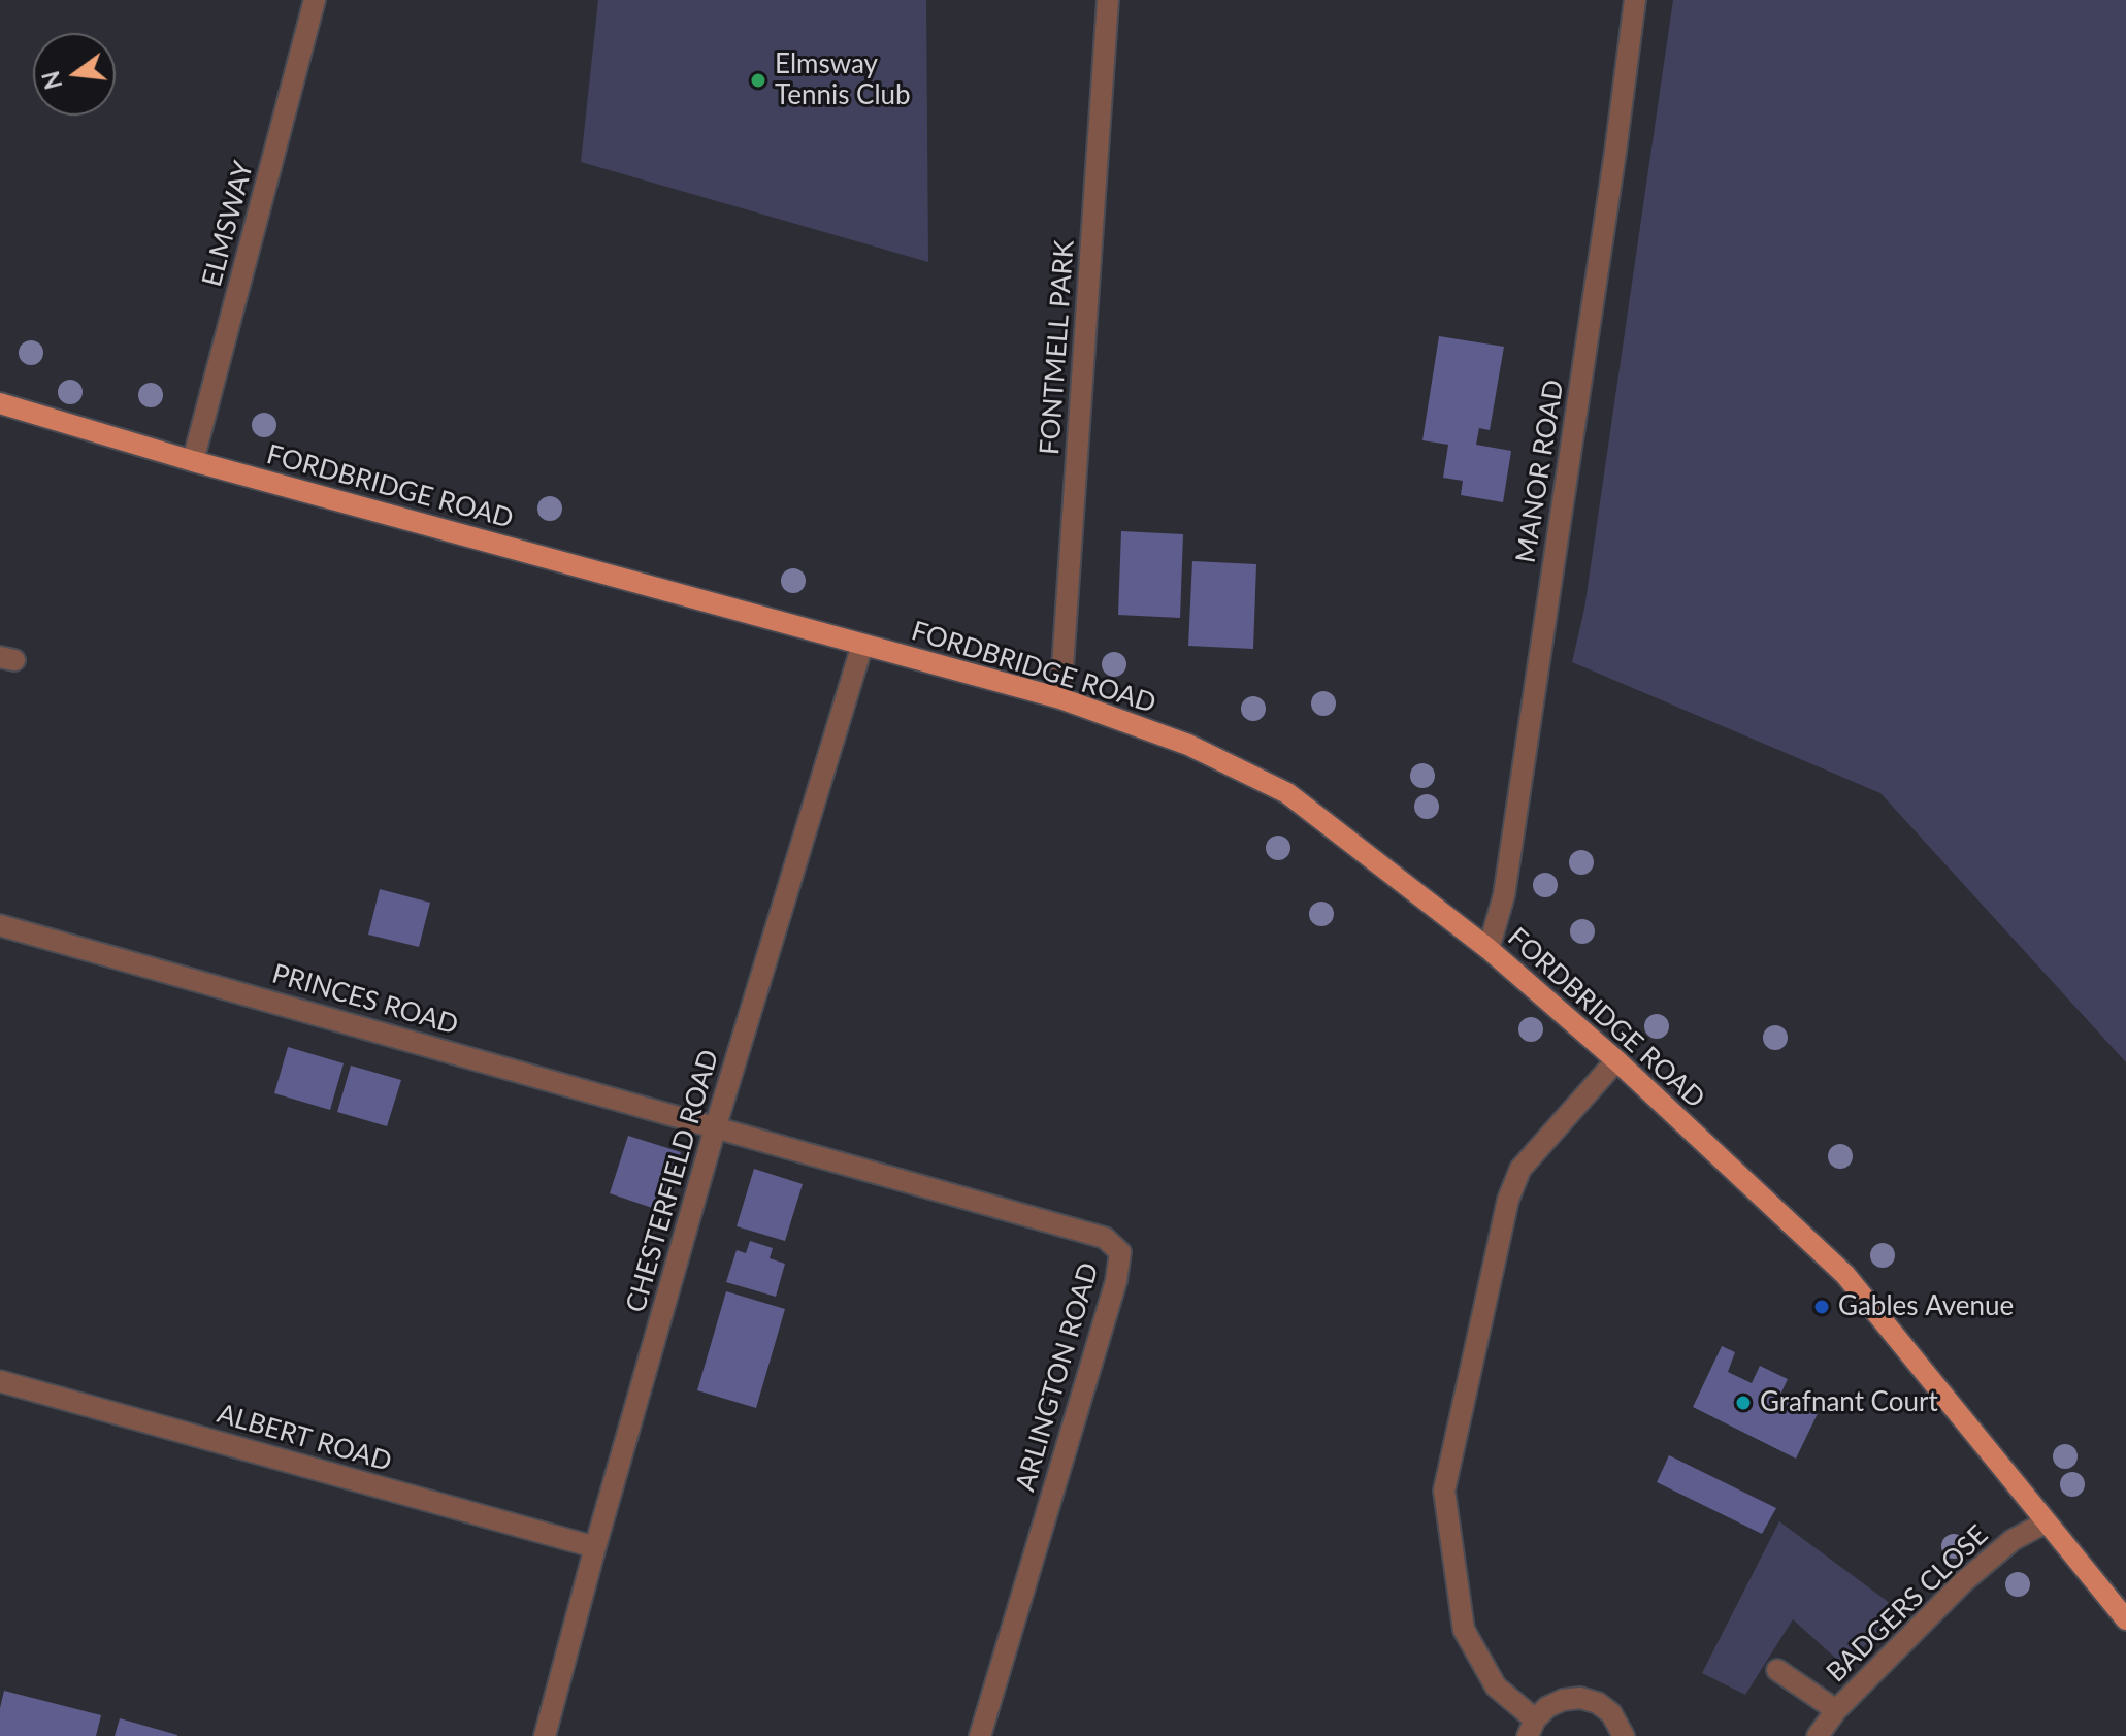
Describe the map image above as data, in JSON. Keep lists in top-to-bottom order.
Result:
{
  "streets": {
    "main road": ["FORDBRIDGE ROAD"],
    "street": [
      "ELMSWAY",
      "FONTMELL PARK",
      "MANOR ROAD",
      "PRINCES ROAD",
      "CHESTERFIELD ROAD",
      "ARLINGTON ROAD",
      "ALBERT ROAD",
      "BADGERS CLOSE"
    ]
  },
  "crossings": [
    ["ELMSWAY", "FORDBRIDGE ROAD"],
    ["FONTMELL PARK", "FORDBRIDGE ROAD"],
    ["MANOR ROAD", "FORDBRIDGE ROAD"],
    ["FORDBRIDGE ROAD", "CHESTERFIELD ROAD"],
    ["FORDBRIDGE ROAD", "BADGERS CLOSE"],
    ["PRINCES ROAD", "CHESTERFIELD ROAD"],
    ["PRINCES ROAD", "ARLINGTON ROAD"],
    ["CHESTERFIELD ROAD", "ARLINGTON ROAD"],
    ["CHESTERFIELD ROAD", "ALBERT ROAD"]
  ],
  "places": ["Elmsway Tennis Club", "Gables Avenue", "Grafnant Court"],
  "north": "left"
}
